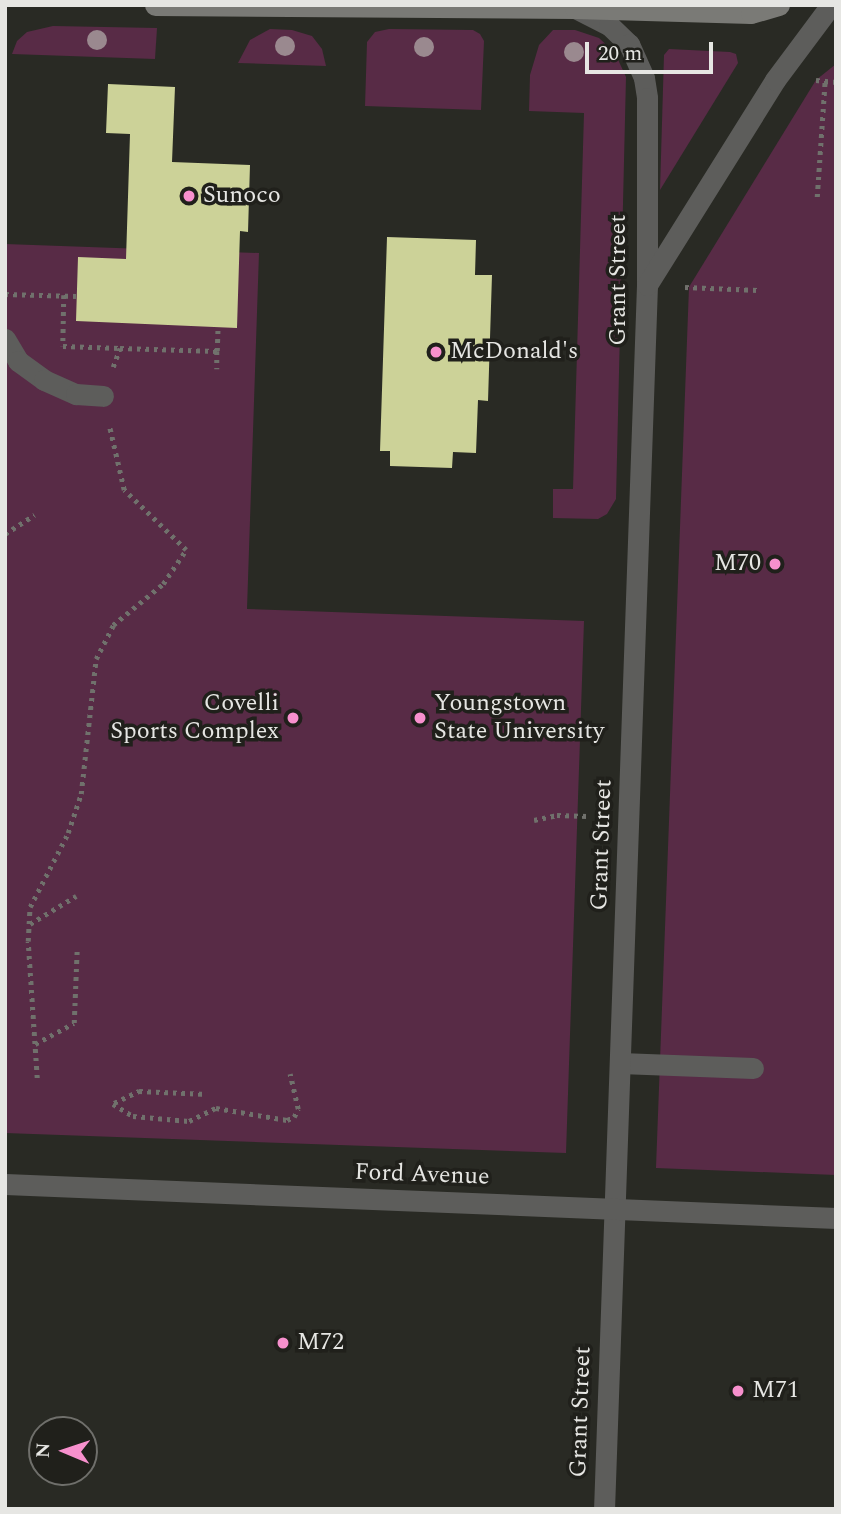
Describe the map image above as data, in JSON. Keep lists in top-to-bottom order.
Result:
{
  "streets": {
    "street": ["Grant Street", "Ford Avenue"]
  },
  "crossings": [
    ["Grant Street", "Ford Avenue"]
  ],
  "places": [
    "Sunoco",
    "McDonald's",
    "M70",
    "Covelli Sports Complex",
    "Youngstown State University",
    "M72",
    "M71"
  ],
  "scale_bar": "20 m",
  "north": "left"
}
